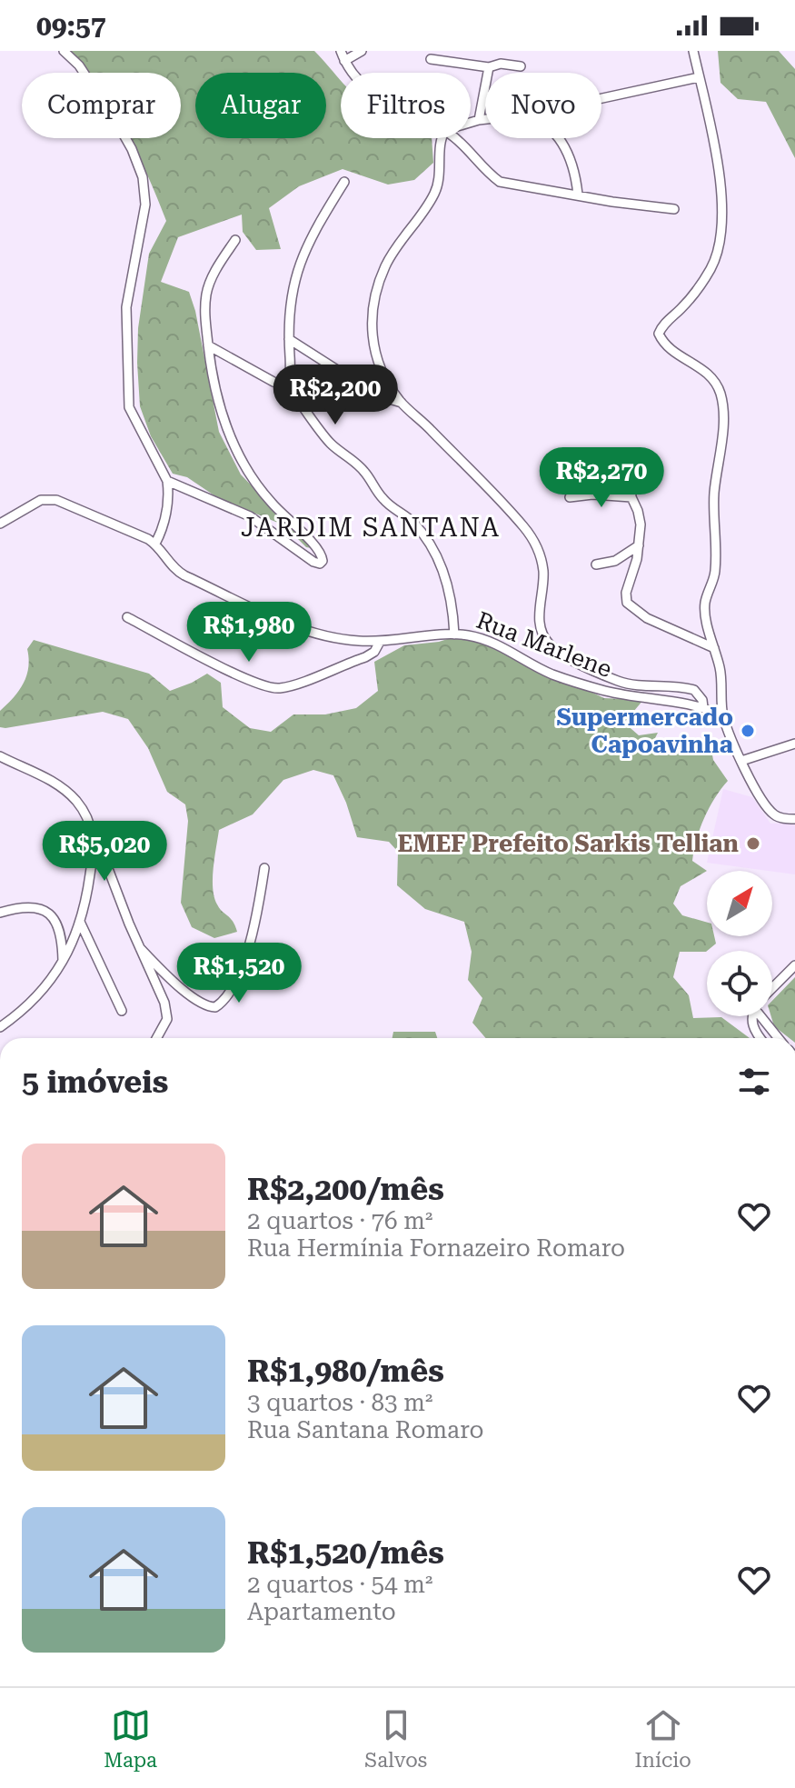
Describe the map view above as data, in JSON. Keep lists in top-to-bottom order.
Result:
{
  "streets": {
    "street": ["Rua Marlene"]
  },
  "districts": ["JARDIM SANTANA"],
  "places": ["Supermercado Capoavinha", "EMEF Prefeito Sarkis Tellian"],
  "north": "top right",
  "page": {
    "status": "09:57",
    "chip": [
      "Comprar",
      "Alugar",
      "Filtros",
      "Novo"
    ],
    "price": [
      "R$2,200",
      "R$2,270",
      "R$1,980",
      "R$5,020",
      "R$1,520"
    ],
    "heading": "5 imóveis",
    "list": [
      {
        "name": "R$2,200/mês",
        "note": "2 quartos · 76 m² · Rua Hermínia Fornazeiro Romaro"
      },
      {
        "name": "R$1,980/mês",
        "note": "3 quartos · 83 m² · Rua Santana Romaro"
      },
      {
        "name": "R$1,520/mês",
        "note": "2 quartos · 54 m² · Apartamento"
      }
    ],
    "tabs": ["Mapa", "Salvos", "Início"]
  }
}
